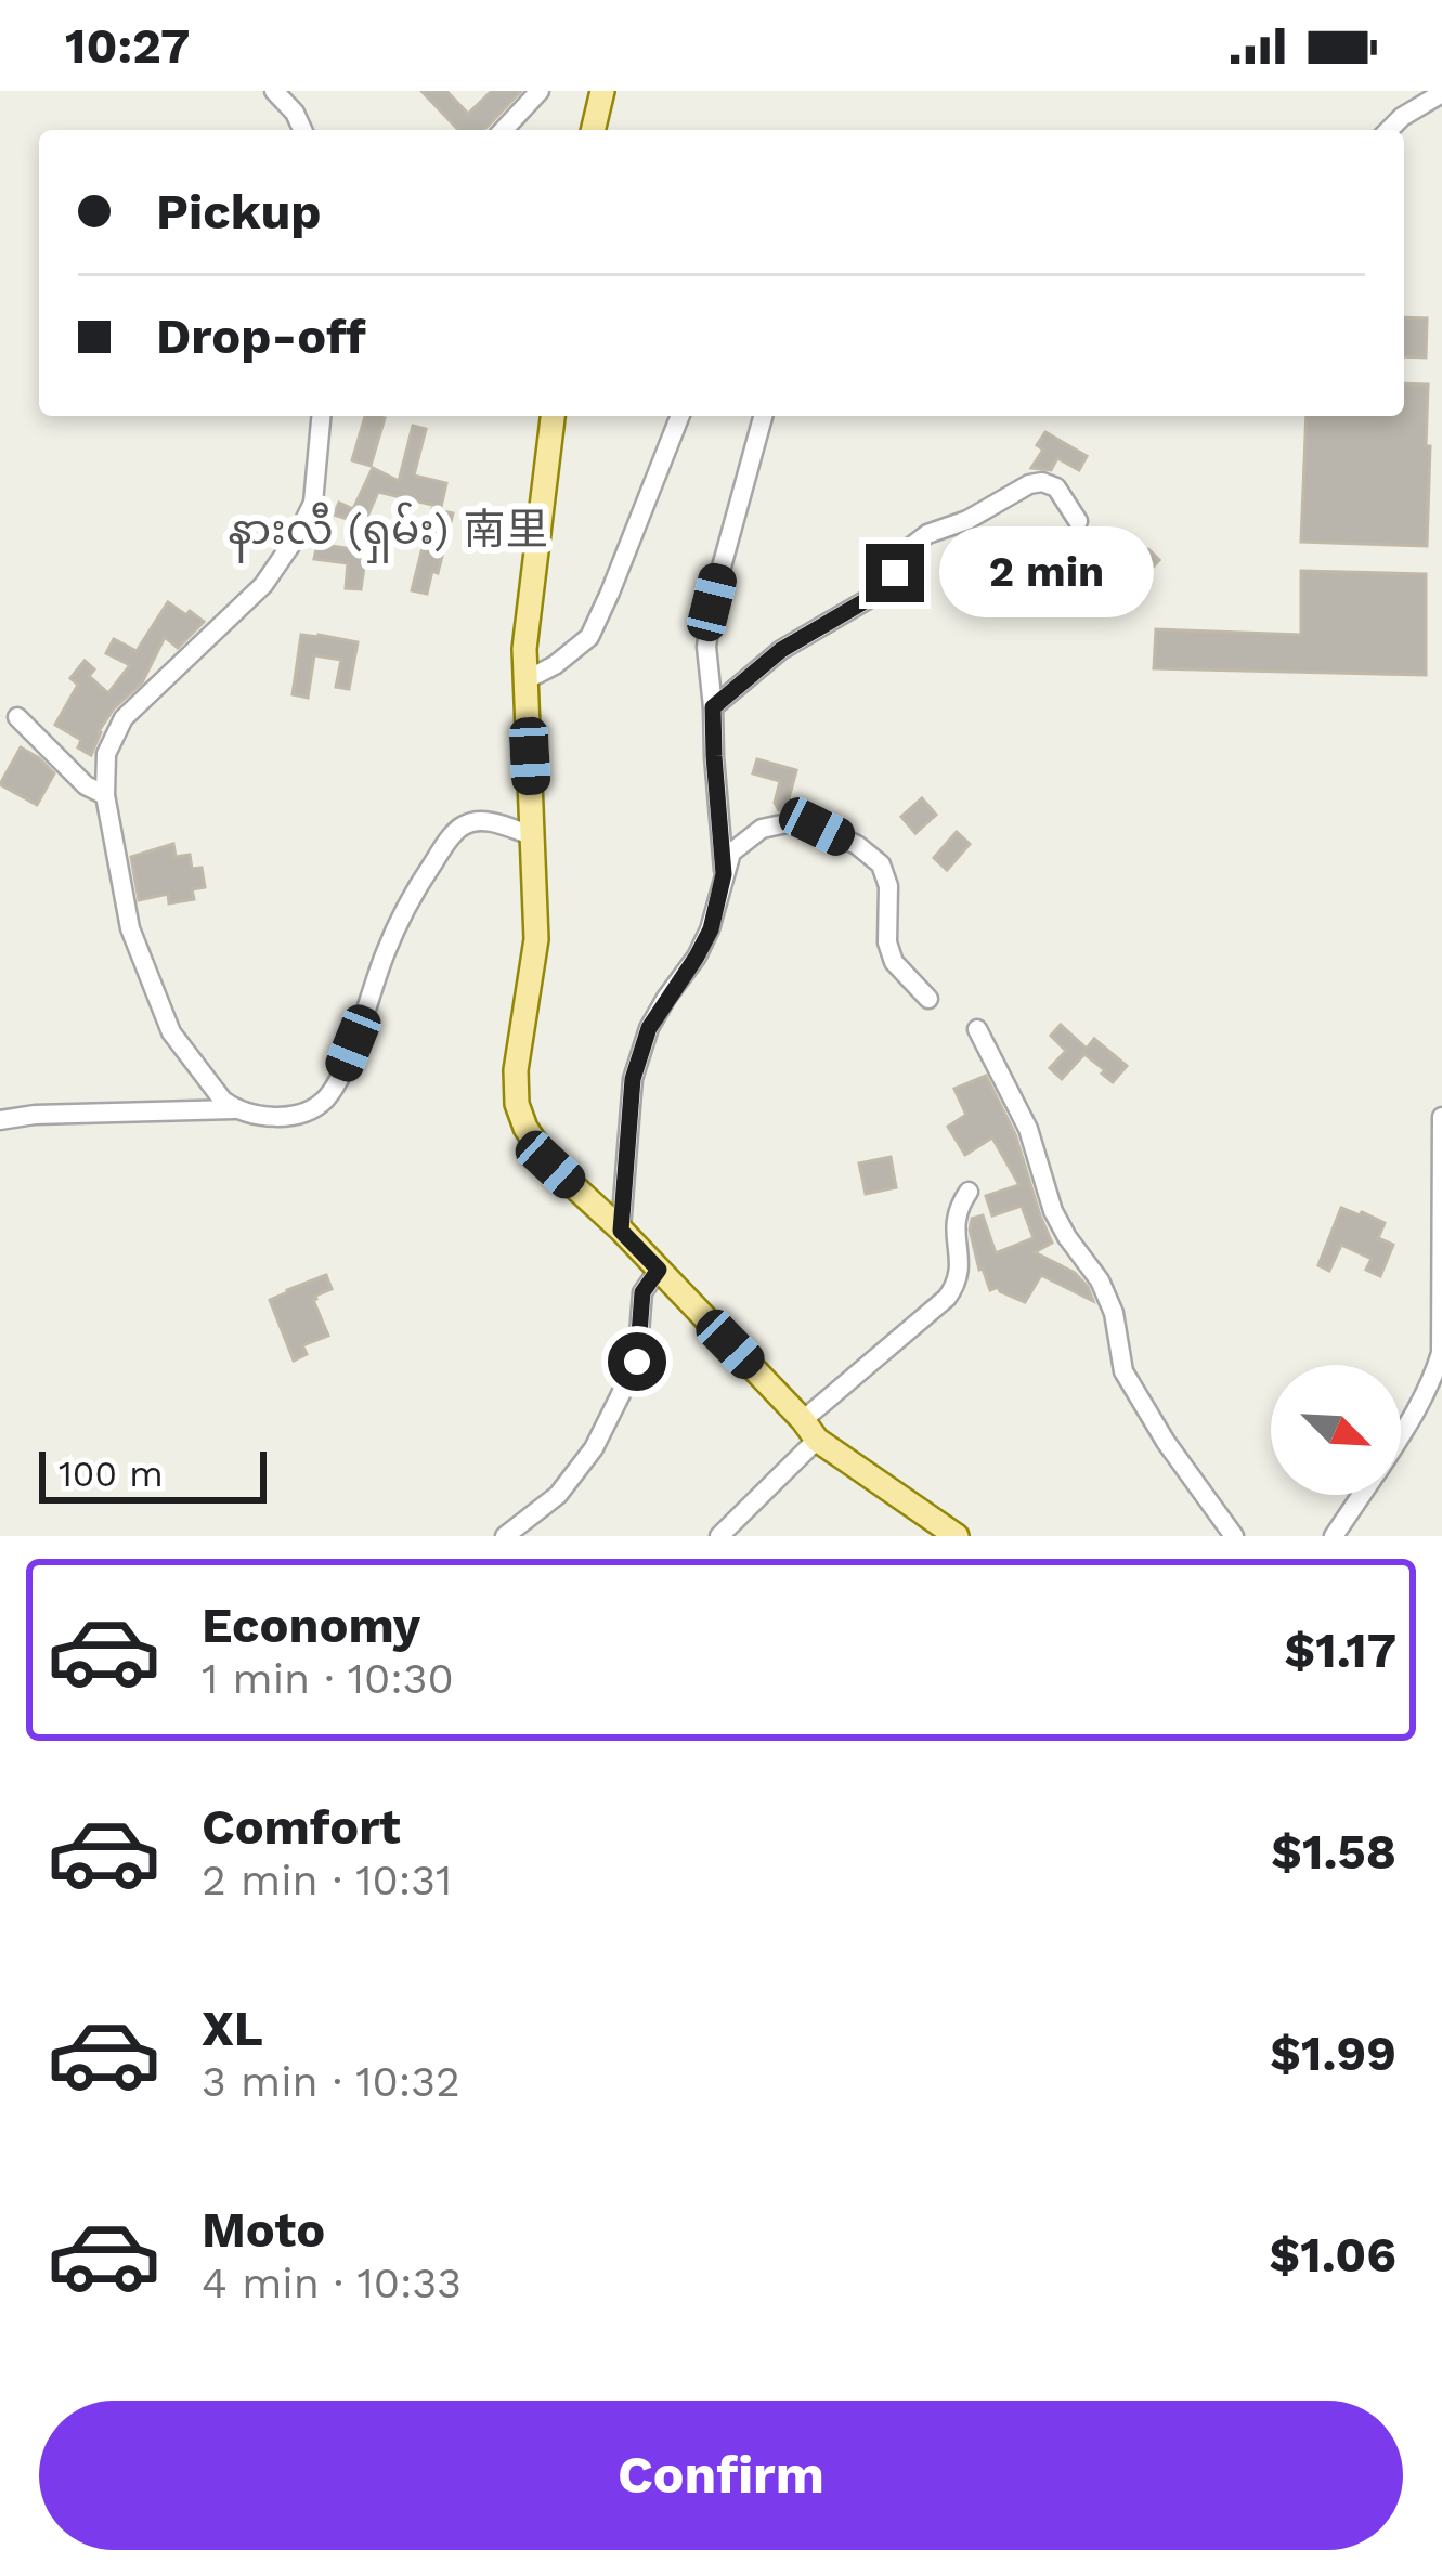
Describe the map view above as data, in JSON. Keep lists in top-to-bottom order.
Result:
{
  "districts": ["နားလီ (ရှမ်း) 南里"],
  "scale_bar": "100 m",
  "north": "bottom right",
  "page": {
    "status": "10:27",
    "banner": ["Pickup", "Drop-off"],
    "bubble": "2 min",
    "scale": "100 m",
    "list": [
      {
        "name": "Economy",
        "note": "1 min · 10:30",
        "value": "$1.17"
      },
      {
        "name": "Comfort",
        "note": "2 min · 10:31",
        "value": "$1.58"
      },
      {
        "name": "XL",
        "note": "3 min · 10:32",
        "value": "$1.99"
      },
      {
        "name": "Moto",
        "note": "4 min · 10:33",
        "value": "$1.06"
      }
    ],
    "buttons": "Confirm"
  }
}
